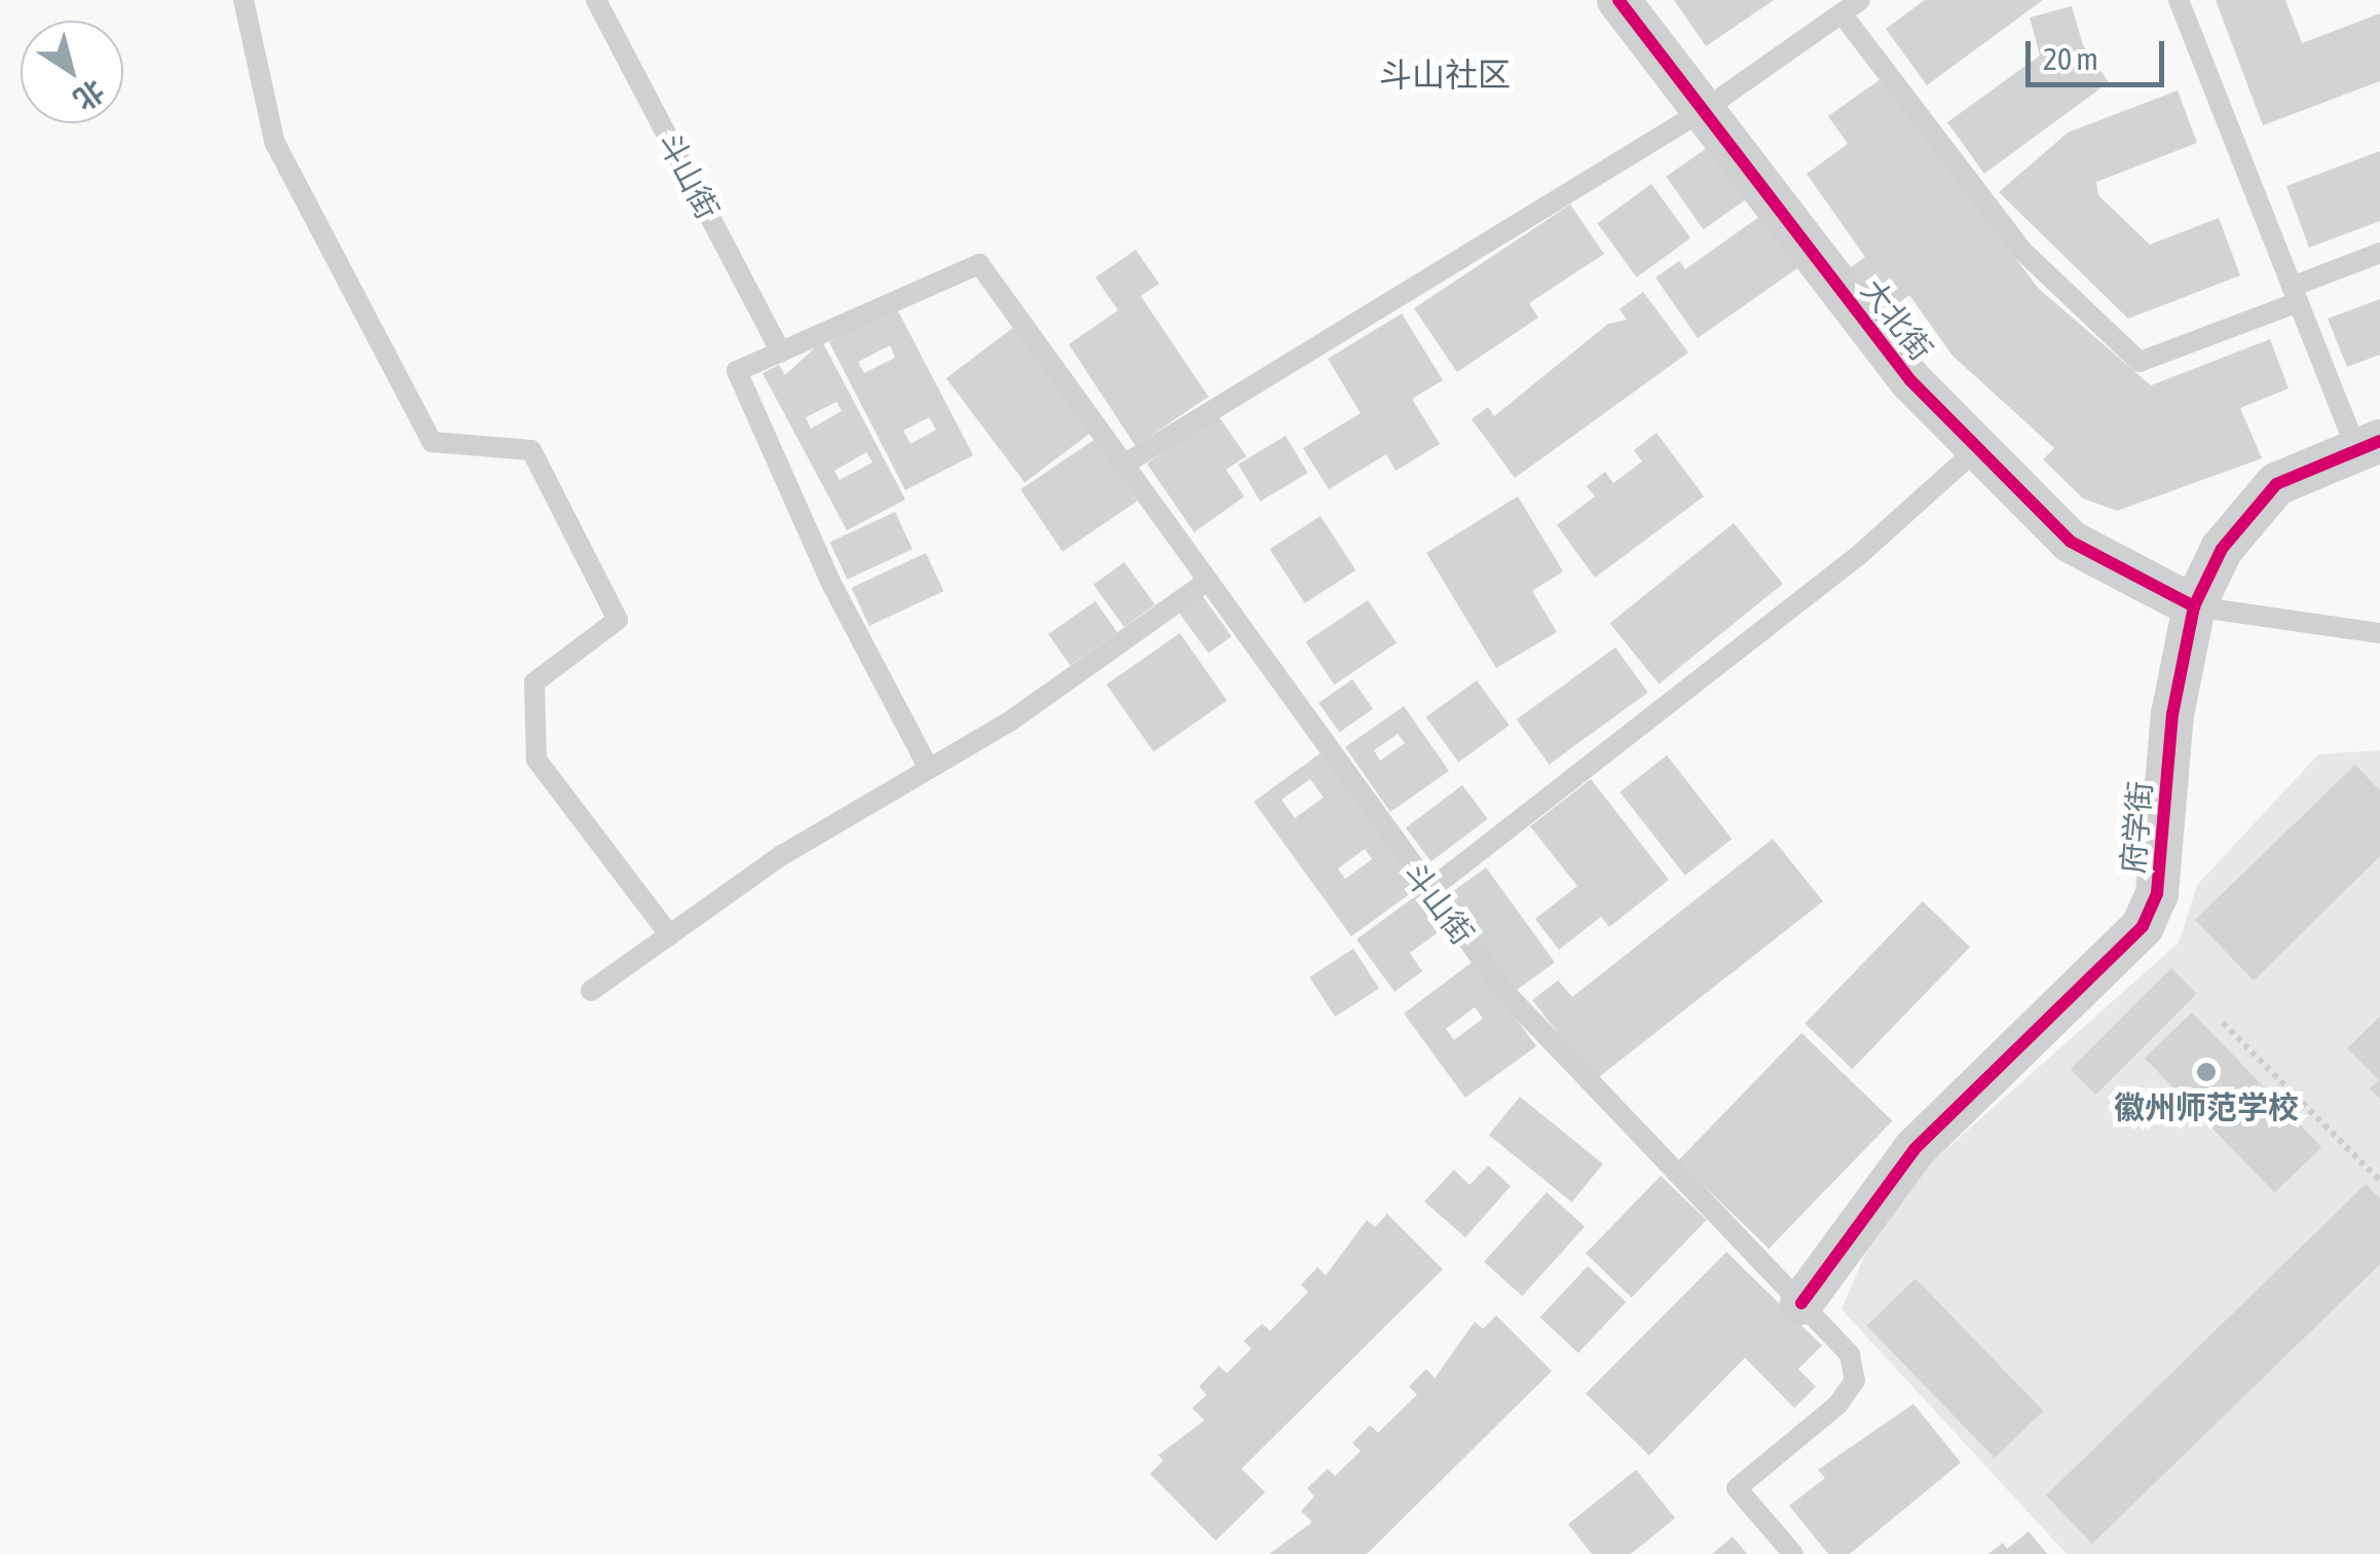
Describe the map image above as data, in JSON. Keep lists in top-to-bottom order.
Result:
{
  "streets": {
    "street": ["大北街", "府学街"],
    "lane": ["斗山街"]
  },
  "crossings": [
    ["斗山街", "府学街"],
    ["大北街", "府学街"]
  ],
  "districts": ["斗山社区"],
  "places": ["徽州师范学校"],
  "scale_bar": "20 m",
  "north": "bottom right"
}
